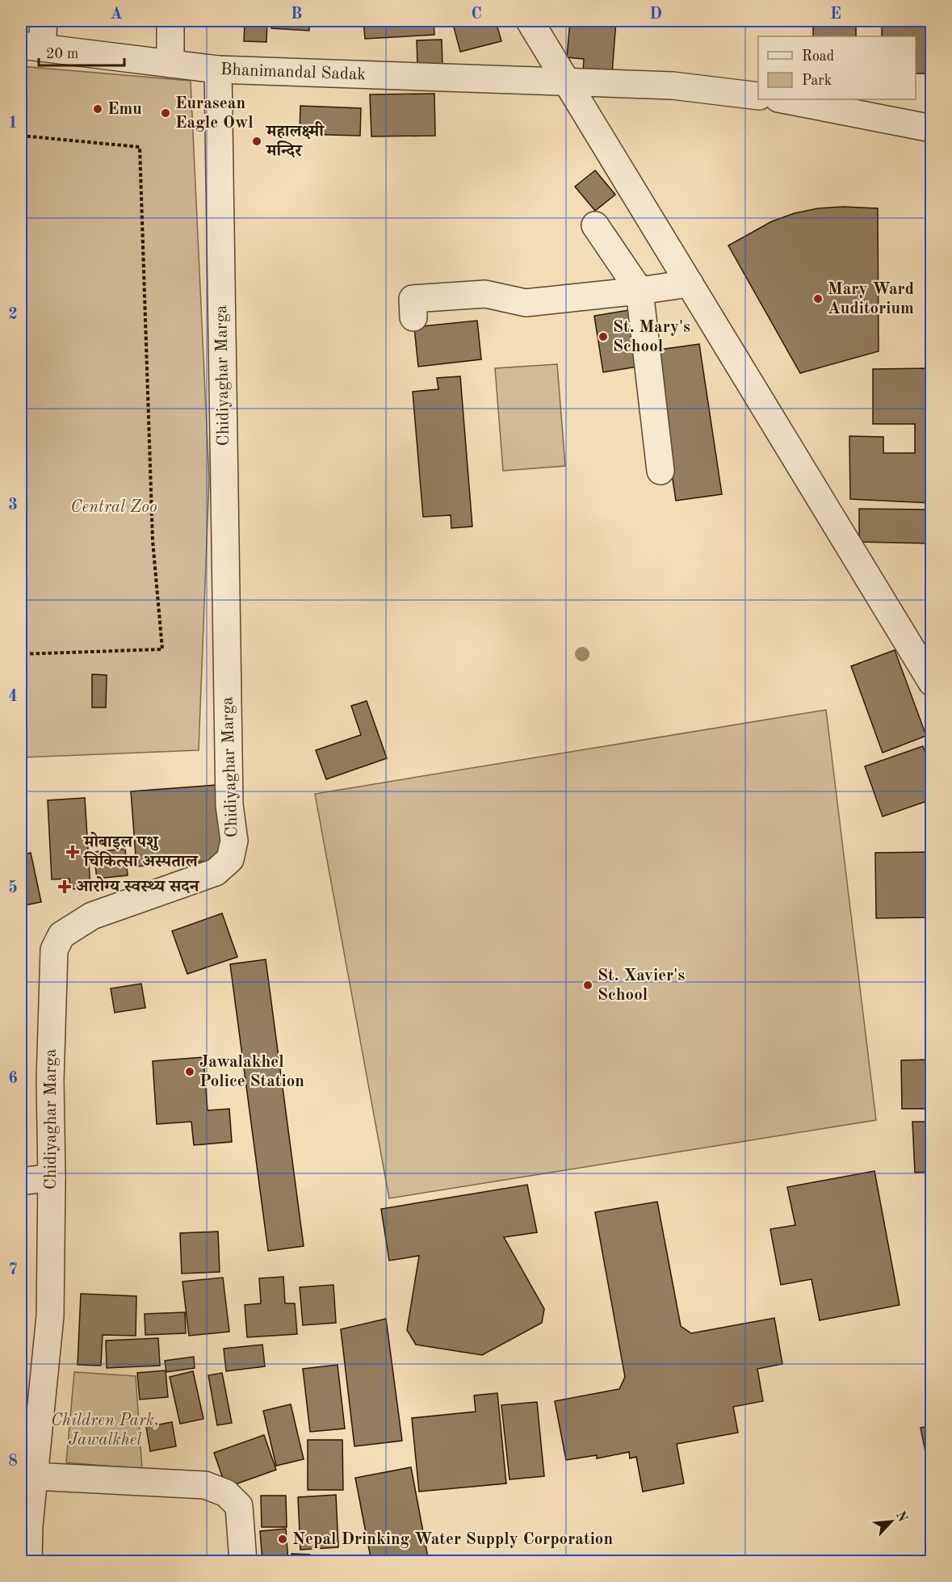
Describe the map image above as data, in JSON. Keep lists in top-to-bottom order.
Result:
{
  "streets": {
    "street": ["Bhanimandal Sadak", "Chidiyaghar Marga"]
  },
  "crossings": [
    ["Bhanimandal Sadak", "Chidiyaghar Marga"]
  ],
  "parks": ["Central Zoo", "Children Park, Jawalkhel"],
  "places": {
    "other": [
      "Emu",
      "Eurasean Eagle Owl",
      "महालक्ष्मी मन्दिर",
      "Mary Ward Auditorium",
      "St. Mary's School",
      "St. Xavier's School",
      "Jawalakhel Police Station",
      "Nepal Drinking Water Supply Corporation"
    ],
    "health": ["मोबाइल पशु चिकित्सा अस्पताल", "आरोग्य स्वस्थ्य सदन"]
  },
  "legend": ["Road", "Park"],
  "scale_bar": "20 m",
  "north": "top right",
  "grid": {
    "columns": [
      "A",
      "B",
      "C",
      "D",
      "E"
    ],
    "rows": [
      "1",
      "2",
      "3",
      "4",
      "5",
      "6",
      "7",
      "8"
    ]
  }
}
